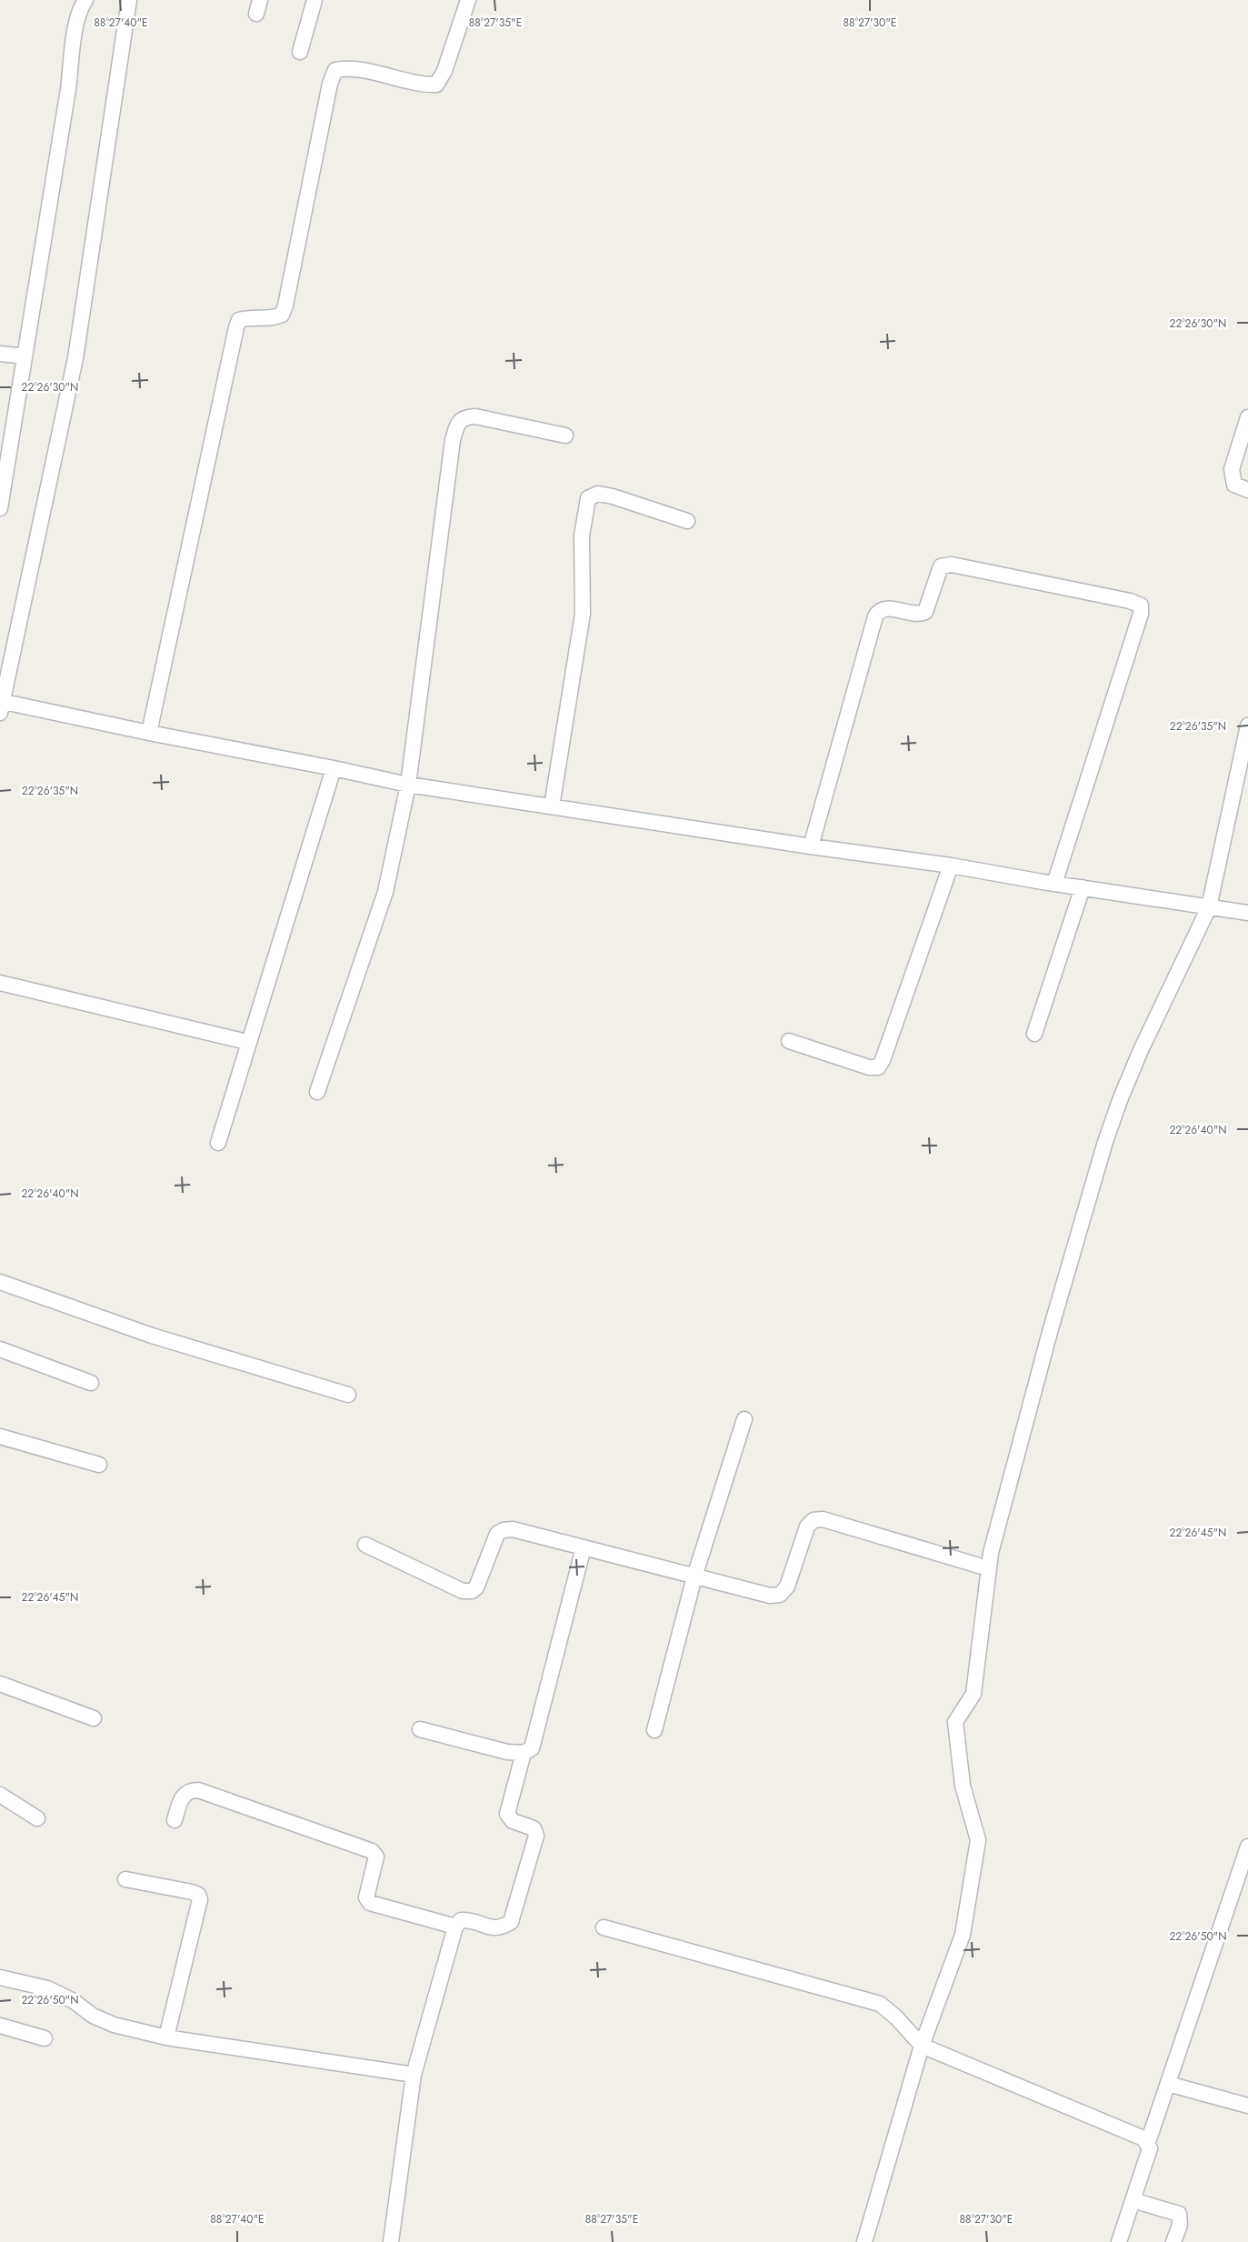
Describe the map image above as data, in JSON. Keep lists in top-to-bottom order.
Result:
{
  "coordinates": [
    "88°27'40\"E",
    "88°27'35\"E",
    "88°27'30\"E",
    "22°26'30\"N",
    "22°26'35\"N",
    "22°26'40\"N",
    "22°26'45\"N",
    "22°26'50\"N"
  ]
}
